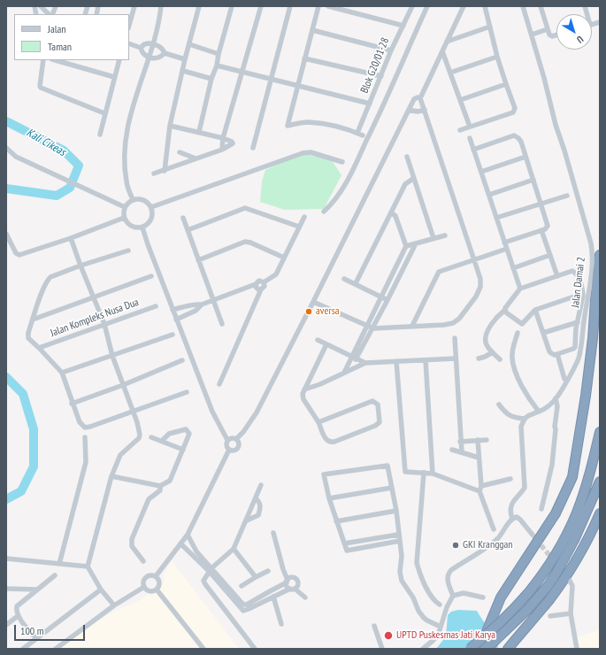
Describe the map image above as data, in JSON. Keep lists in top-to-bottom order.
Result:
{
  "streets": {
    "street": ["Blok G20/01-28", "Jalan Damai 2", "Jalan Kompleks Nusa Dua"]
  },
  "water": ["Kali Cikeas"],
  "places": ["aversa", "GKI Kranggan", "UPTD Puskesmas Jati Karya"],
  "legend": ["Jalan", "Taman"],
  "scale_bar": "100 m",
  "north": "bottom right"
}
